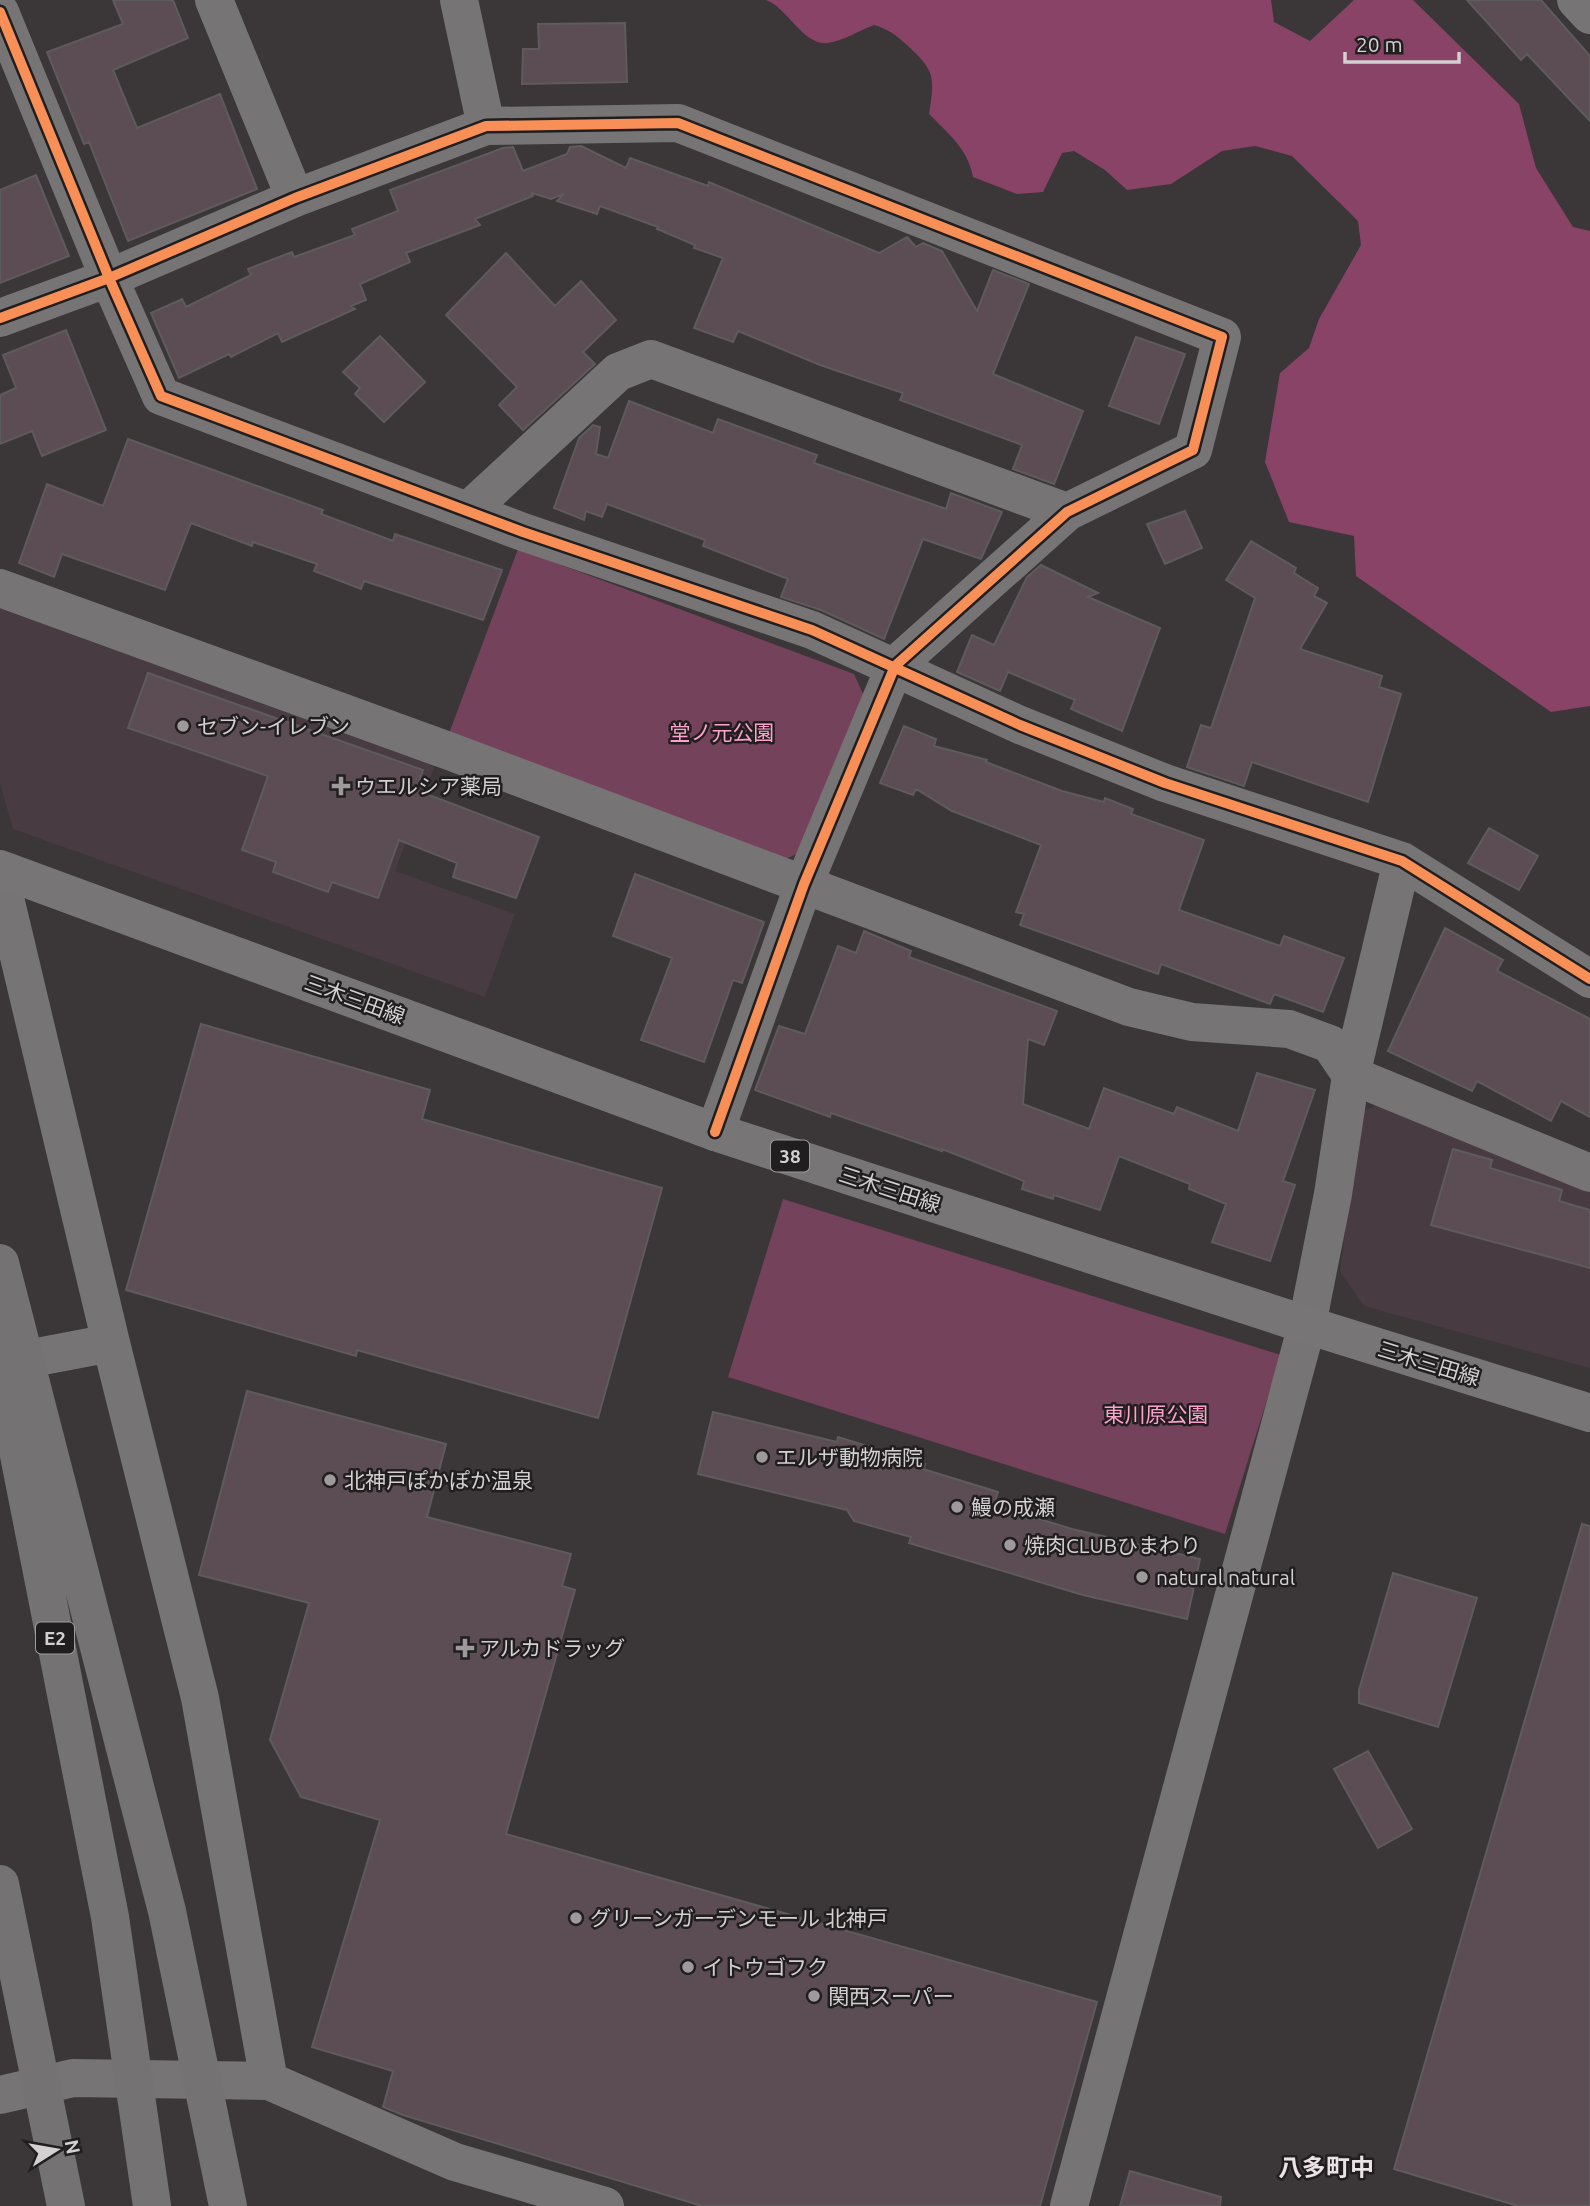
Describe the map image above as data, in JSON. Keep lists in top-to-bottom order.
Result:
{
  "streets": {
    "highway": ["E2"],
    "main road": ["三木三田線", "38"]
  },
  "districts": ["八多町中"],
  "parks": ["堂ノ元公園", "東川原公園"],
  "places": {
    "other": [
      "セブン-イレブン",
      "エルザ動物病院",
      "北神戸ぽかぽか温泉",
      "鰻の成瀬",
      "焼肉CLUBひまわり",
      "natural natural",
      "グリーンガーデンモール 北神戸",
      "イトウゴフク",
      "関西スーパー"
    ],
    "health": ["ウエルシア薬局", "アルカドラッグ"]
  },
  "scale_bar": "20 m",
  "north": "right"
}
